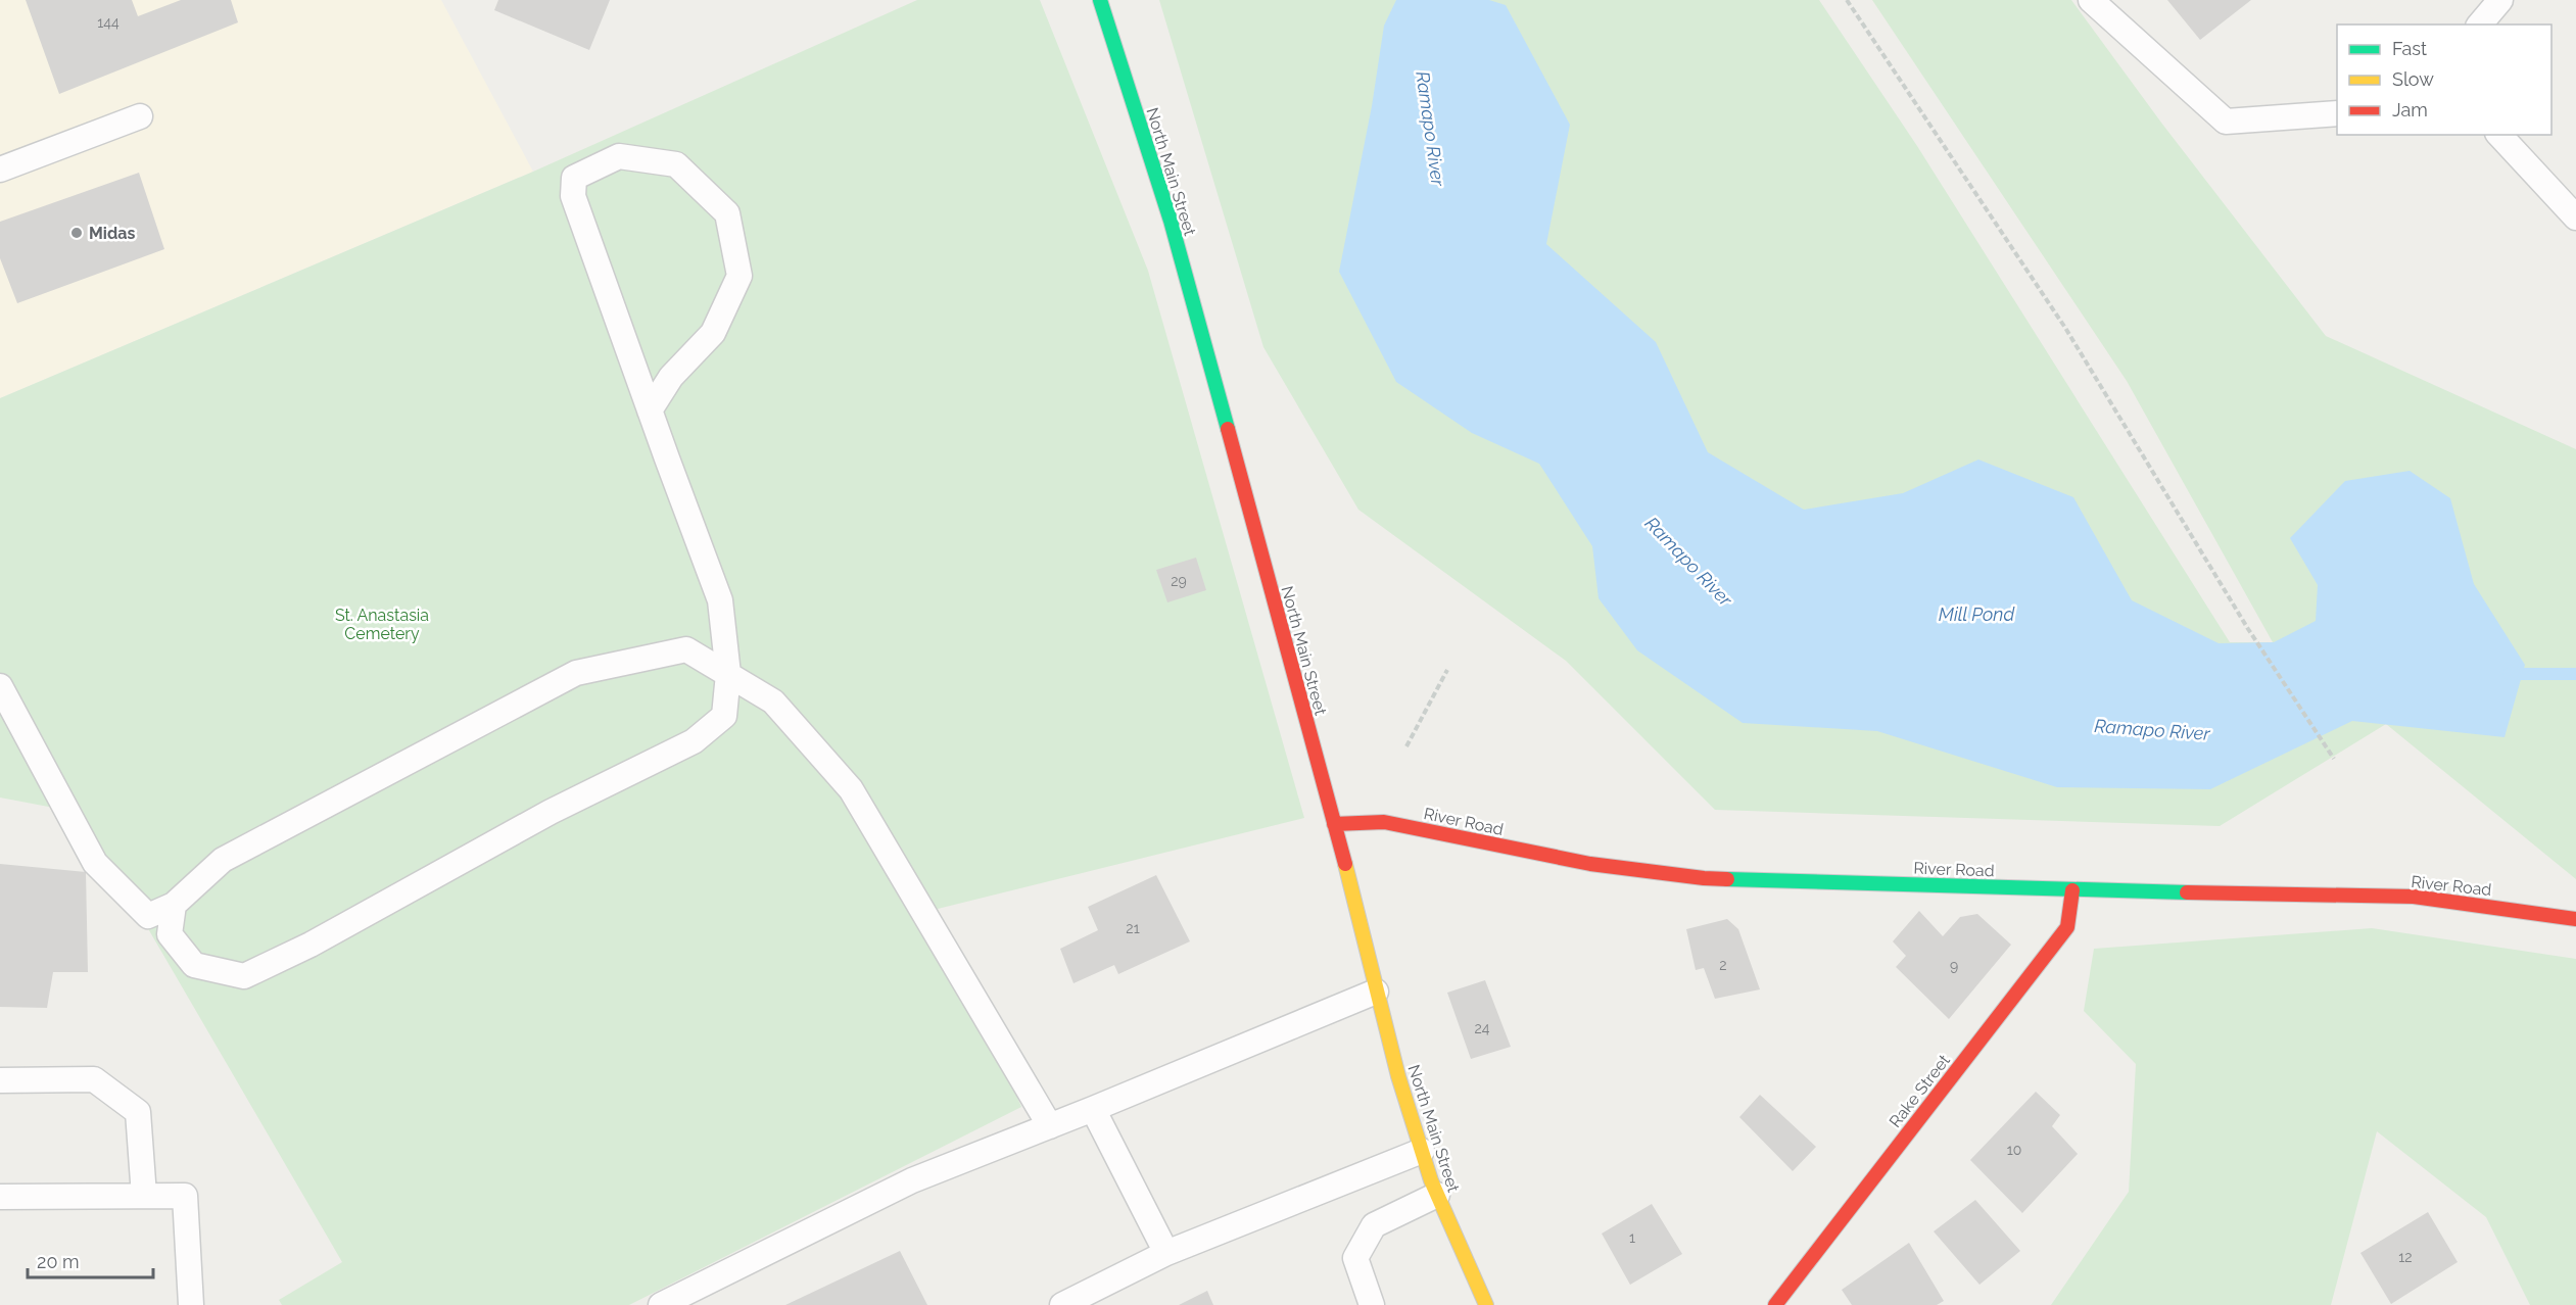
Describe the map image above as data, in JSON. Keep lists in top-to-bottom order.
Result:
{
  "streets": {
    "street": ["North Main Street", "River Road", "Rake Street"]
  },
  "crossings": [
    ["North Main Street", "River Road"],
    ["River Road", "Rake Street"]
  ],
  "water": ["Ramapo River", "Mill Pond"],
  "parks": ["St. Anastasia Cemetery"],
  "places": ["Midas"],
  "house_numbers": [
    "144",
    "29",
    "21",
    "2",
    "9",
    "24",
    "10",
    "1",
    "12"
  ],
  "legend": ["Fast", "Slow", "Jam"],
  "scale_bar": "20 m"
}
